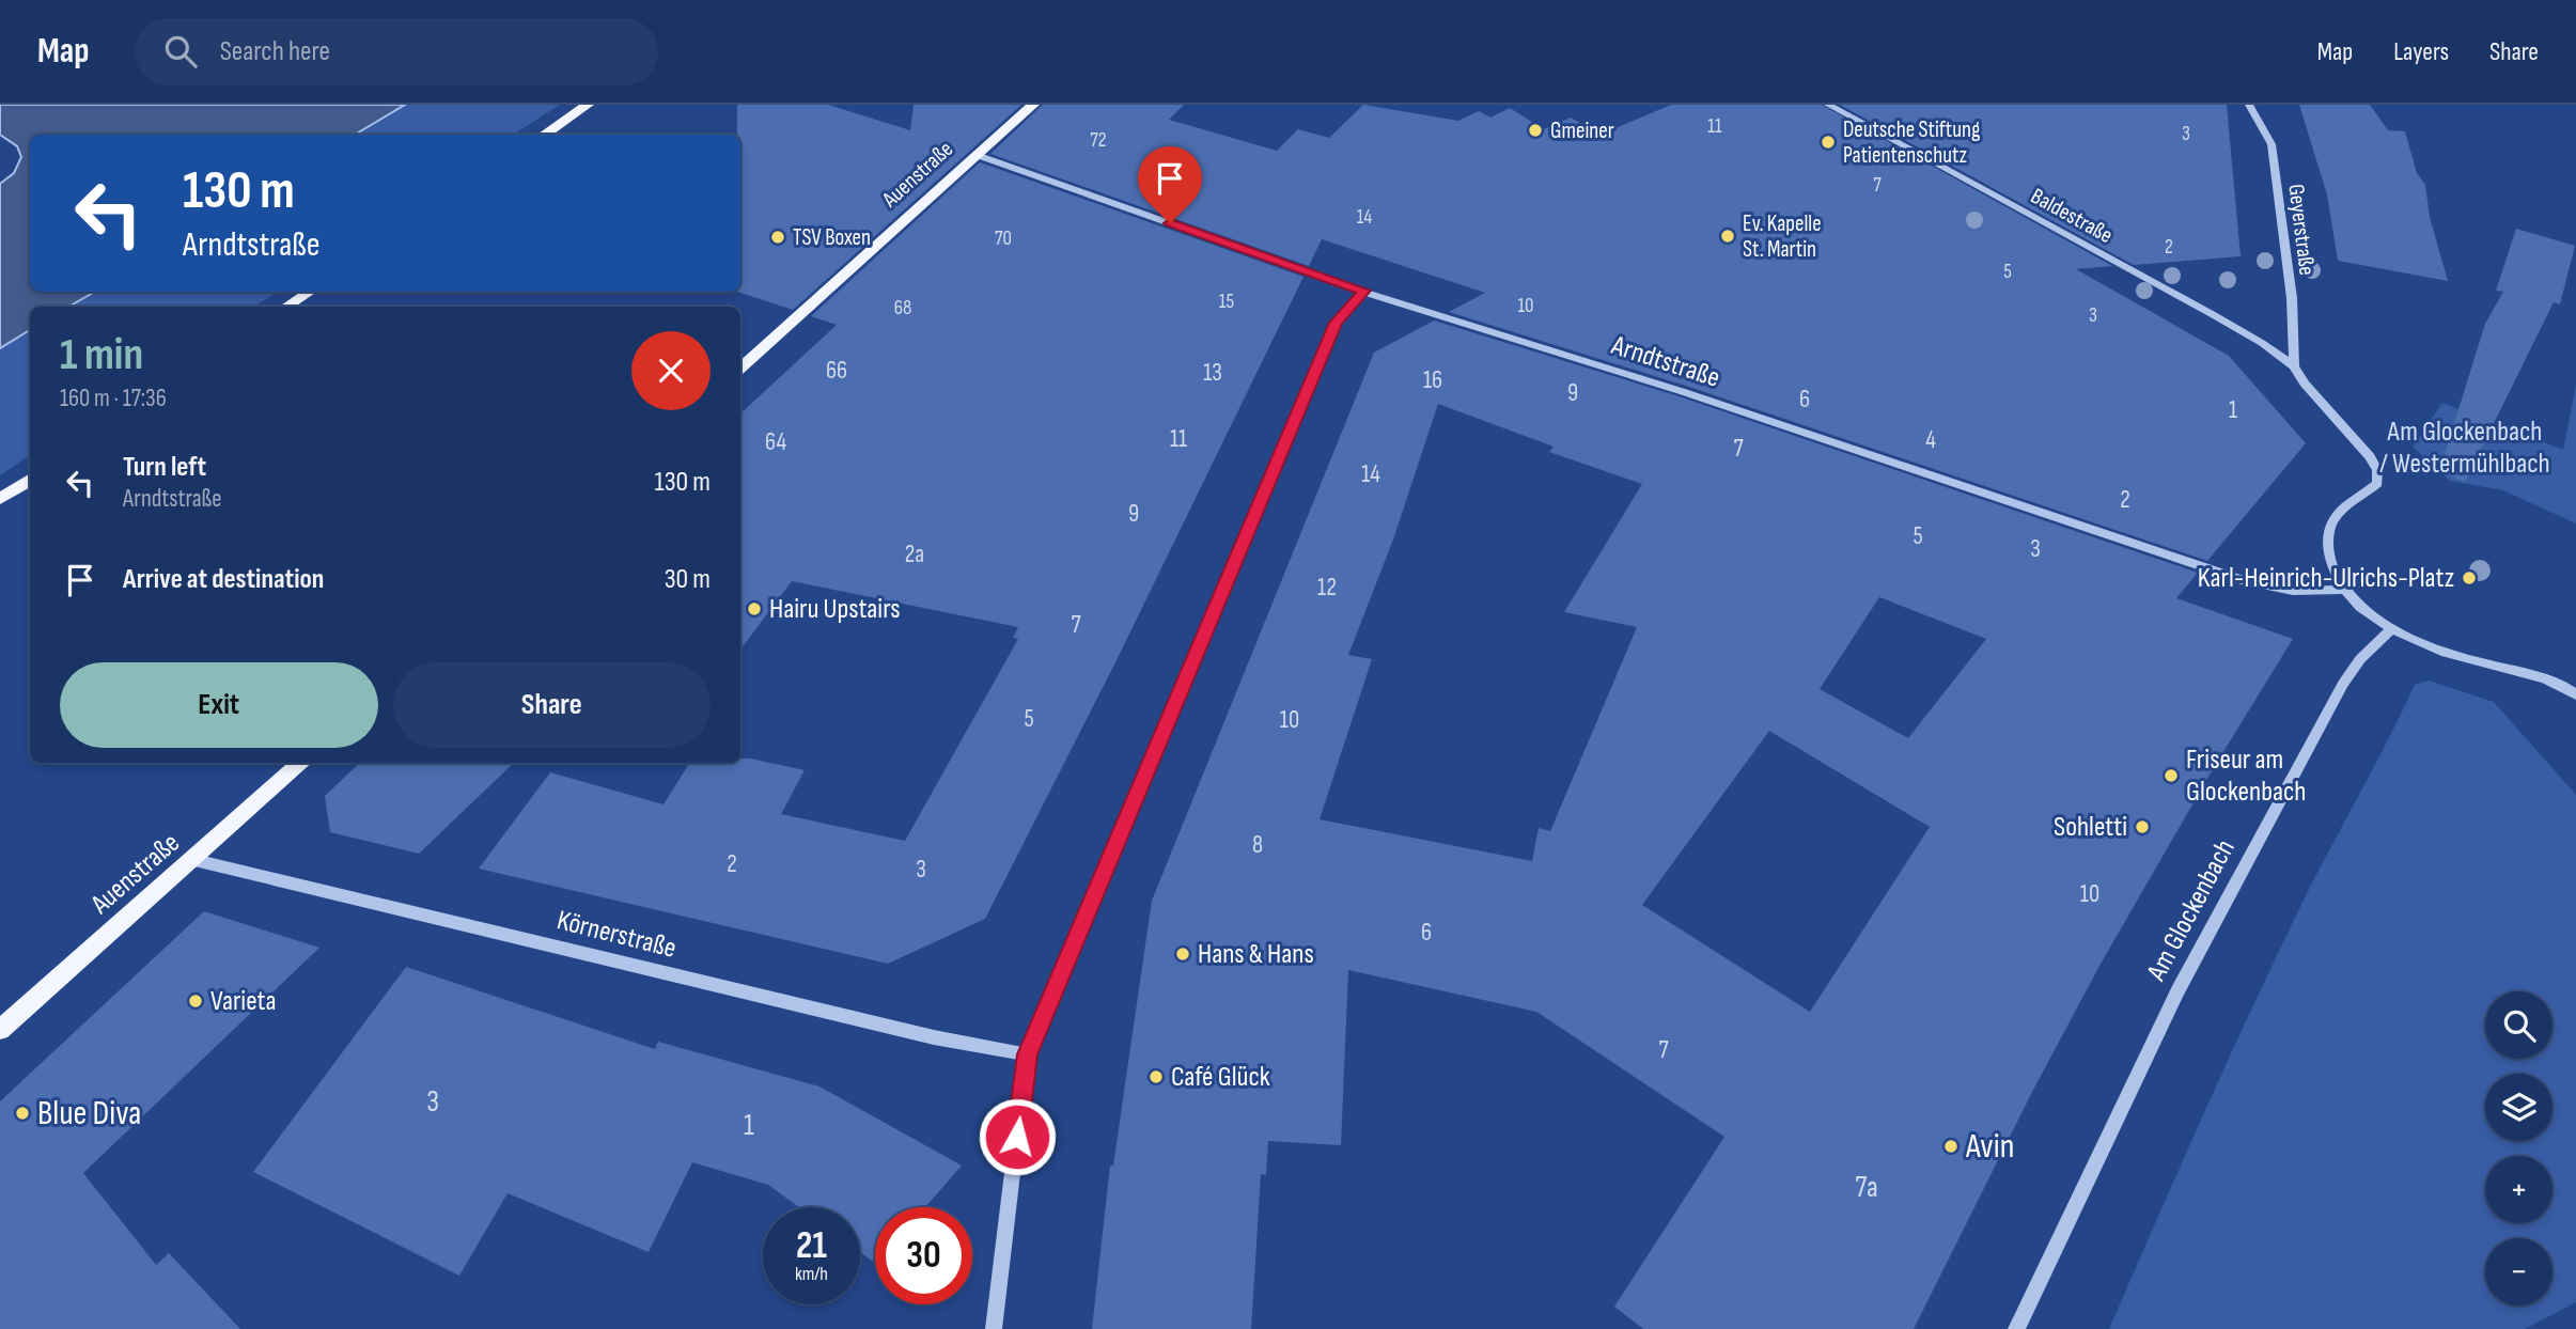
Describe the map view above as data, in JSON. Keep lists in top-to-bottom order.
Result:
{
  "streets": {
    "main road": ["Auenstraße"],
    "street": [
      "Baldestraße",
      "Geyerstraße",
      "Arndtstraße",
      "Am Glockenbach",
      "Körnerstraße"
    ]
  },
  "crossings": [
    ["Auenstraße", "Arndtstraße"],
    ["Auenstraße", "Körnerstraße"],
    ["Baldestraße", "Geyerstraße"]
  ],
  "parks": ["Am Glockenbach / Westermühlbach"],
  "places": [
    "Gmeiner",
    "Deutsche Stiftung Patientenschutz",
    "Ev. Kapelle St. Martin",
    "TSV Boxen",
    "Karl-Heinrich-Ulrichs-Platz",
    "Hairu Upstairs",
    "Friseur am Glockenbach",
    "Sohletti",
    "Hans & Hans",
    "Varieta",
    "Café Glück",
    "Blue Diva",
    "Avin"
  ],
  "house_numbers": [
    "11",
    "3",
    "72",
    "7",
    "14",
    "70",
    "2",
    "5",
    "15",
    "10",
    "68",
    "3",
    "66",
    "13",
    "16",
    "9",
    "6",
    "1",
    "11",
    "4",
    "64",
    "7",
    "14",
    "2",
    "9",
    "5",
    "3",
    "2a",
    "12",
    "7",
    "5",
    "10",
    "8",
    "2",
    "3",
    "10",
    "6",
    "7",
    "3",
    "1",
    "7a"
  ],
  "page": {
    "header": "Map",
    "search": "Search here",
    "nav": ["Map", "Layers", "Share"],
    "turn": ["130 m", "Arndtstraße"],
    "heading": ["1 min", "160 m · 17:36"],
    "list": [
      {
        "name": "Turn left",
        "note": "Arndtstraße",
        "value": "130 m"
      },
      {
        "name": "Arrive at destination",
        "value": "30 m"
      }
    ],
    "buttons": ["Exit", "Share"],
    "map_buttons": ["+", "−"],
    "speed": "21 km/h",
    "limit": "30"
  }
}
